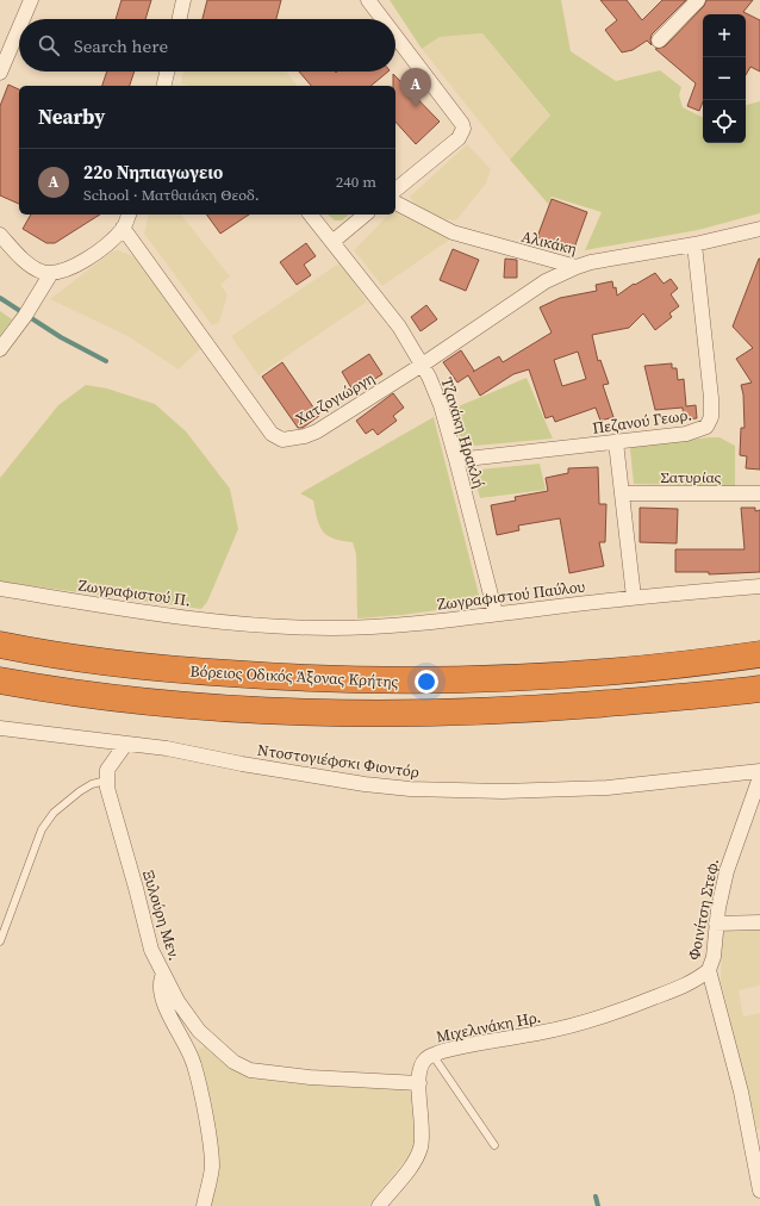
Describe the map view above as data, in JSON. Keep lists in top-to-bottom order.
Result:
{
  "streets": {
    "highway": ["Βόρειος Οδικός Άξονας Κρήτης"],
    "street": [
      "Αλικάκη",
      "Χατζογιώργη",
      "Πεζανού Γεωρ.",
      "Τζανάκη Ηρακλή",
      "Σατυρίας",
      "Ζωγραφιστού Π.",
      "Ζωγραφιστού Παύλου",
      "Ντοστογιέφσκι Φιοντόρ",
      "Φοινίτση Στεφ.",
      "Ξυλούρη Μεν.",
      "Μιχελινάκη Ηρ."
    ]
  },
  "crossings": [
    ["Αλικάκη", "Χατζογιώργη"],
    ["Αλικάκη", "Πεζανού Γεωρ."],
    ["Χατζογιώργη", "Τζανάκη Ηρακλή"],
    ["Πεζανού Γεωρ.", "Τζανάκη Ηρακλή"],
    ["Τζανάκη Ηρακλή", "Ζωγραφιστού Παύλου"],
    ["Ζωγραφιστού Π.", "Ζωγραφιστού Παύλου"],
    ["Φοινίτση Στεφ.", "Μιχελινάκη Ηρ."],
    ["Ξυλούρη Μεν.", "Μιχελινάκη Ηρ."]
  ],
  "page": {
    "map_buttons": ["+", "−"],
    "search": "Search here",
    "pins": "A",
    "heading": "Nearby",
    "list": [
      {
        "mark": "A",
        "name": "22ο Νηπιαγωγειο",
        "note": "School · Ματθαιάκη Θεοδ.",
        "value": "240 m"
      }
    ]
  }
}
